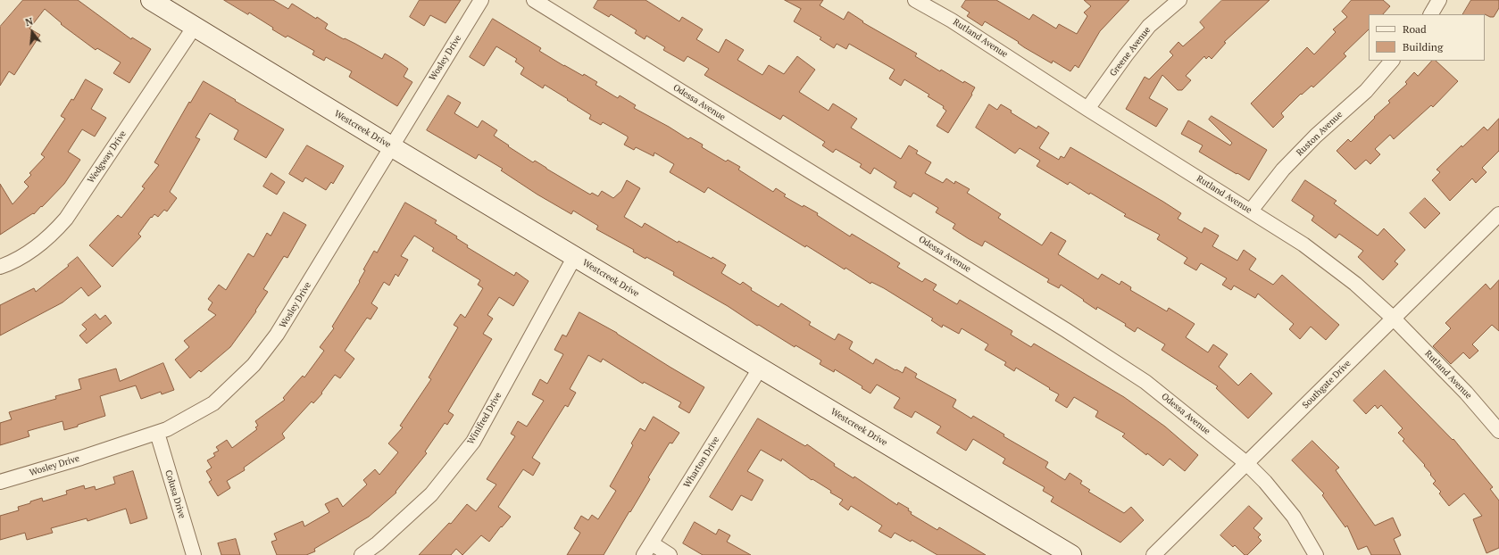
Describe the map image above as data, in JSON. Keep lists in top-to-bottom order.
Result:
{
  "streets": {
    "street": [
      "Rutland Avenue",
      "Greene Avenue",
      "Wosley Drive",
      "Odessa Avenue",
      "Westcreek Drive",
      "Ruston Avenue",
      "Wedgway Drive",
      "Southgate Drive",
      "Winifred Drive",
      "Wharton Drive",
      "Colusa Drive"
    ]
  },
  "crossings": [
    ["Rutland Avenue", "Greene Avenue"],
    ["Rutland Avenue", "Ruston Avenue"],
    ["Rutland Avenue", "Southgate Drive"],
    ["Wosley Drive", "Westcreek Drive"],
    ["Wosley Drive", "Colusa Drive"],
    ["Odessa Avenue", "Southgate Drive"],
    ["Westcreek Drive", "Wedgway Drive"],
    ["Westcreek Drive", "Winifred Drive"],
    ["Westcreek Drive", "Wharton Drive"]
  ],
  "legend": ["Road", "Building"],
  "north": "top"
}
